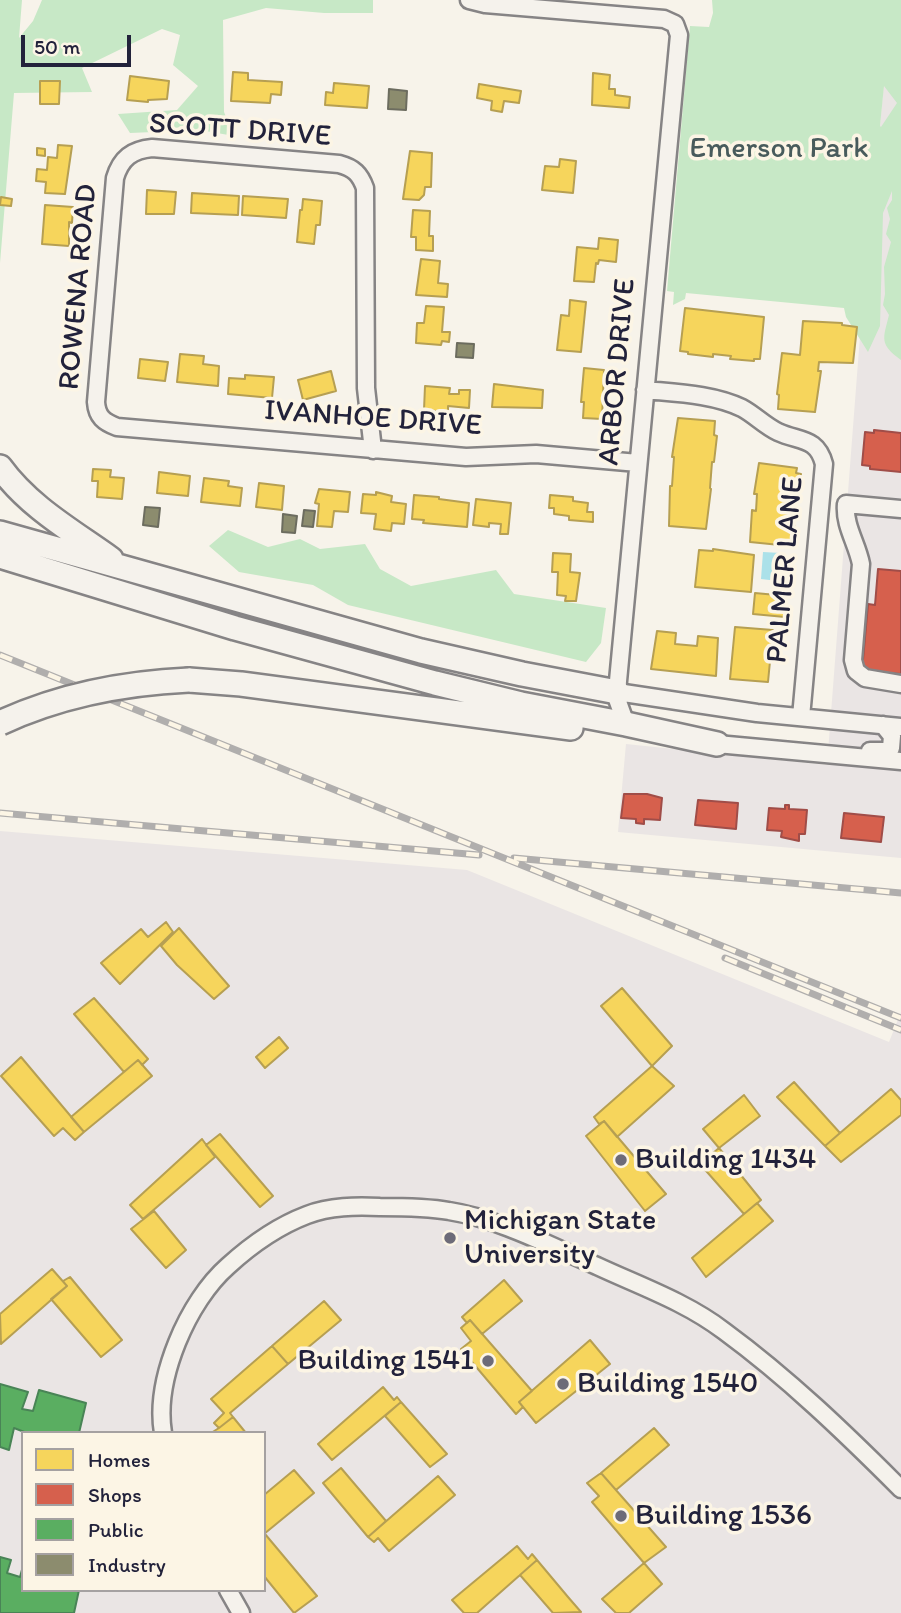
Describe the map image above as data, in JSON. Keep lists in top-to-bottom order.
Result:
{
  "streets": {
    "street": [
      "SCOTT DRIVE",
      "ROWENA ROAD",
      "ARBOR DRIVE",
      "IVANHOE DRIVE",
      "PALMER LANE"
    ]
  },
  "crossings": [
    ["SCOTT DRIVE", "ROWENA ROAD"],
    ["SCOTT DRIVE", "IVANHOE DRIVE"],
    ["ROWENA ROAD", "IVANHOE DRIVE"],
    ["ARBOR DRIVE", "IVANHOE DRIVE"],
    ["ARBOR DRIVE", "PALMER LANE"]
  ],
  "parks": ["Emerson Park"],
  "places": [
    "Building 1434",
    "Michigan State University",
    "Building 1541",
    "Building 1540",
    "Building 1536"
  ],
  "legend": [
    "Homes",
    "Shops",
    "Public",
    "Industry"
  ],
  "scale_bar": "50 m"
}
